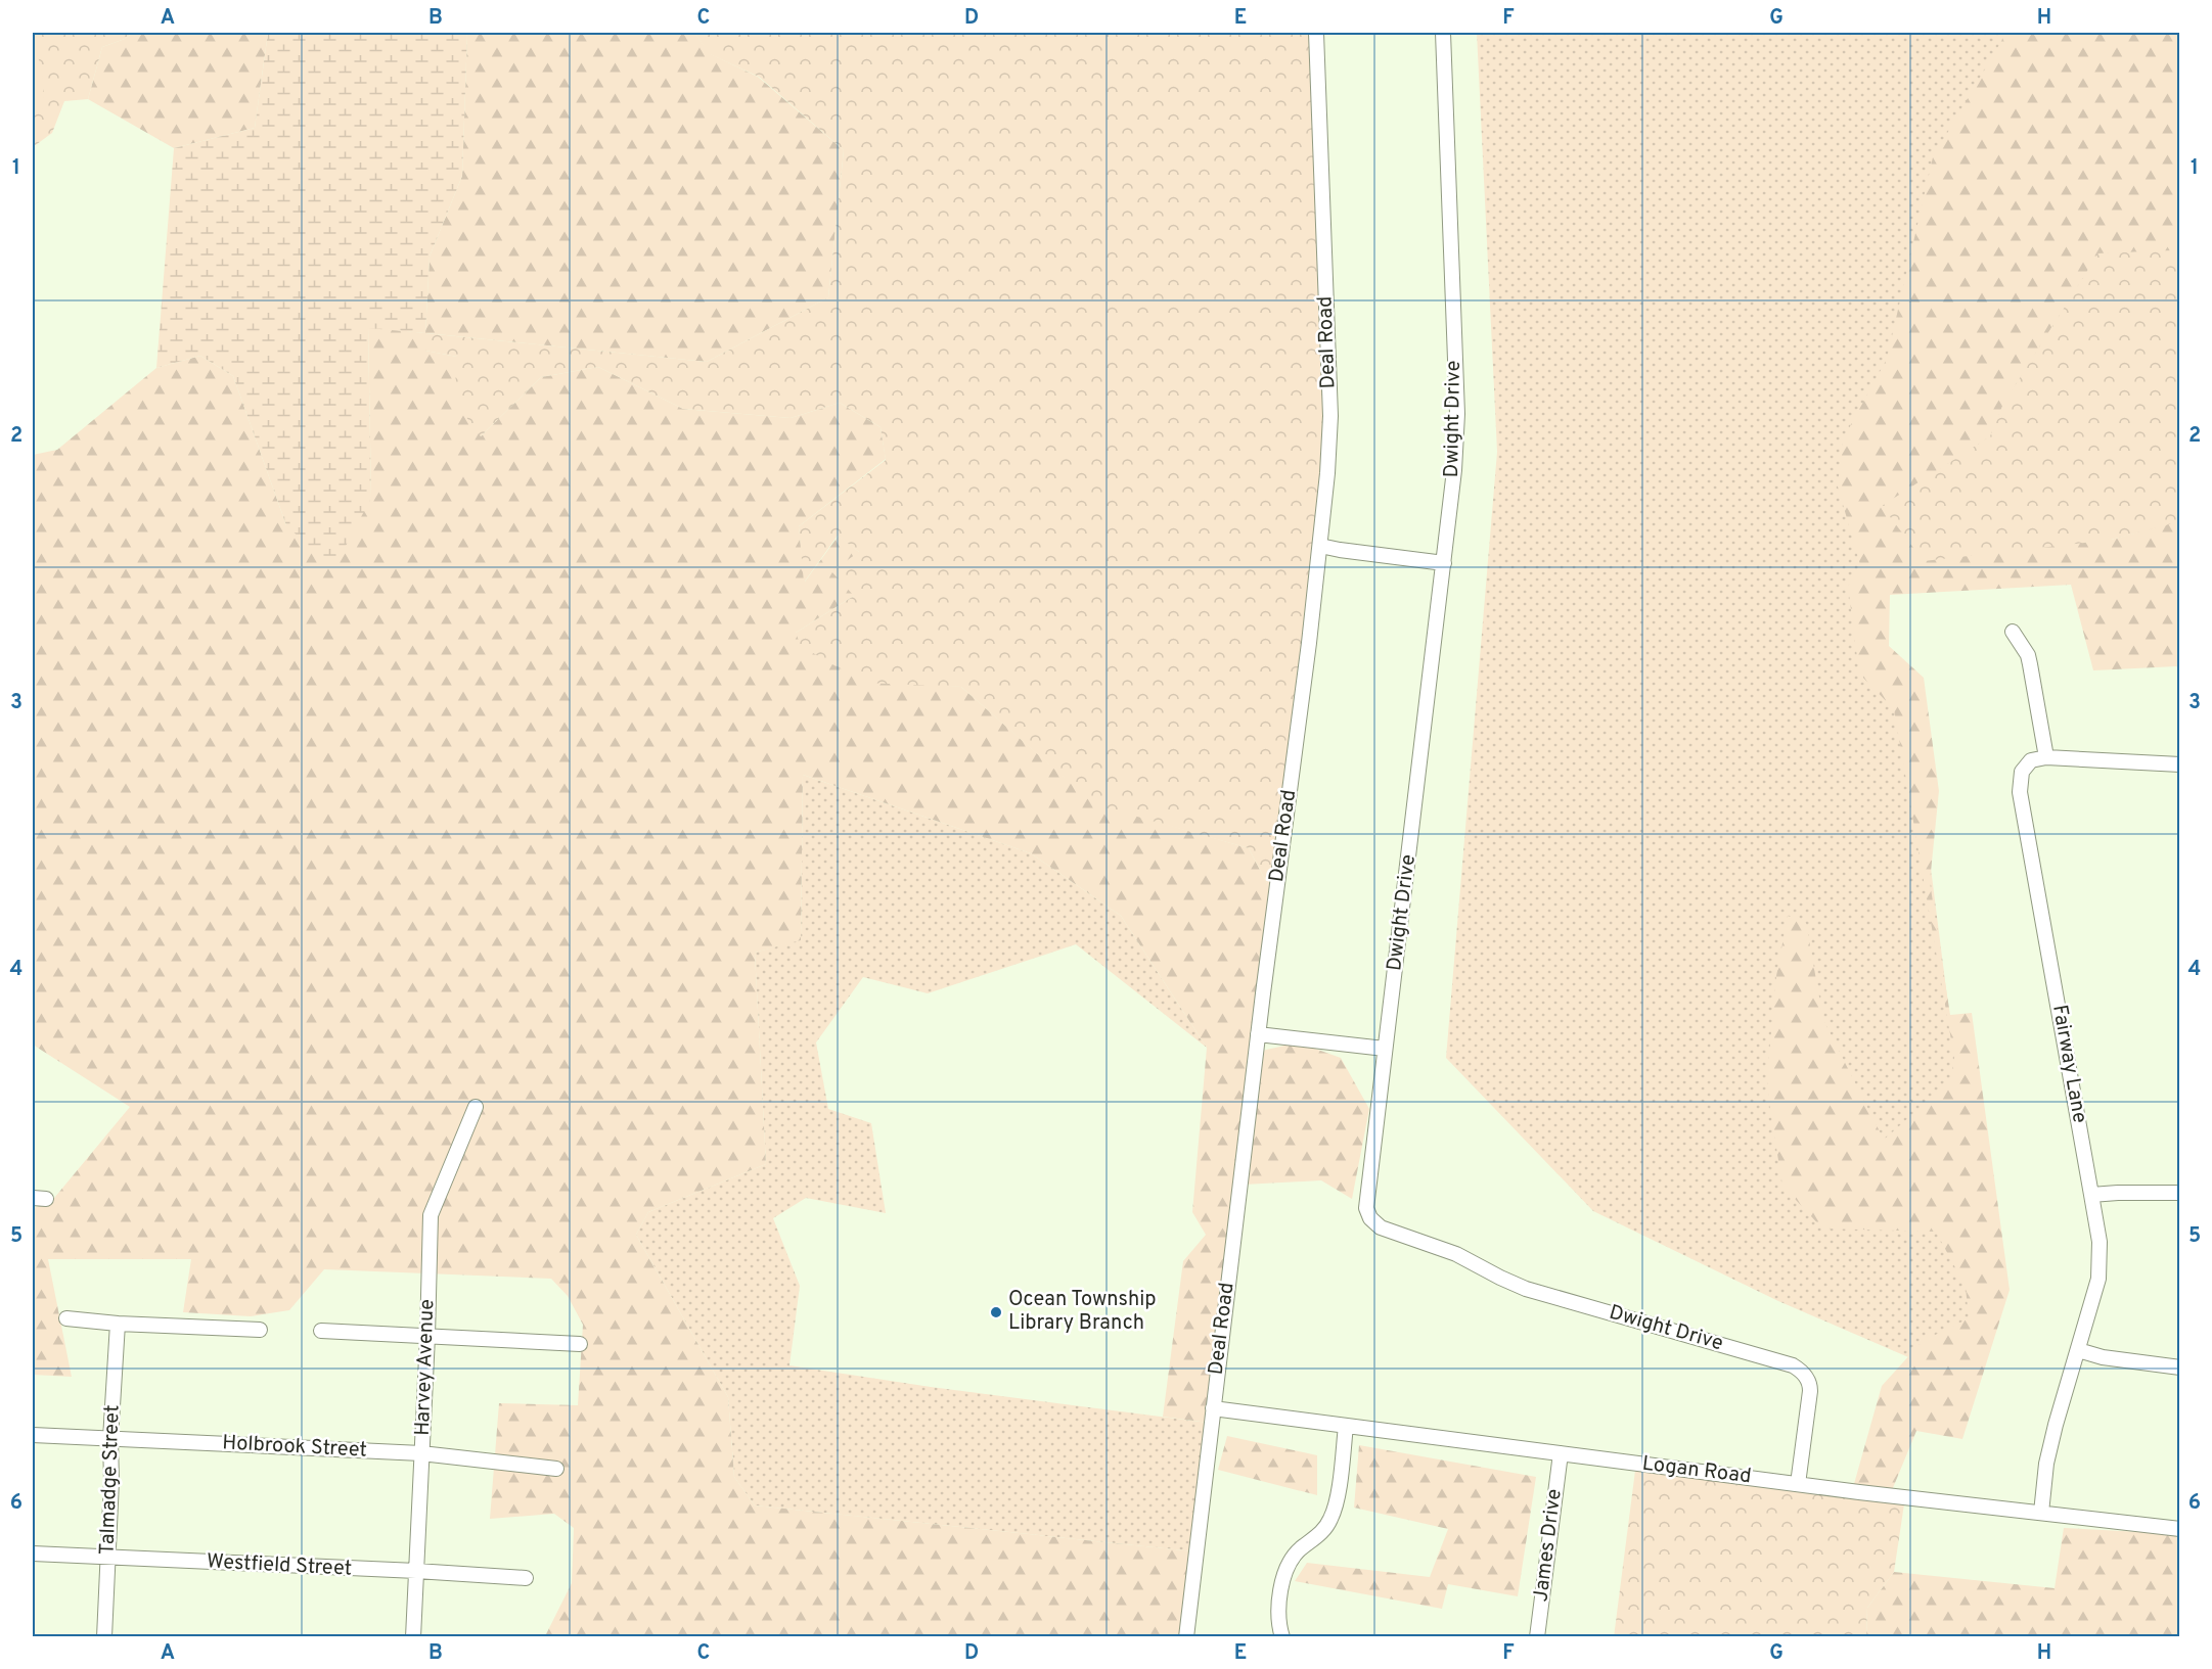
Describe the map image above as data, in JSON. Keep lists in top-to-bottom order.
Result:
{
  "streets": {
    "street": [
      "Deal Road",
      "Dwight Drive",
      "Fairway Lane",
      "Harvey Avenue",
      "Holbrook Street",
      "Logan Road",
      "Talmadge Street",
      "James Drive",
      "Westfield Street"
    ]
  },
  "crossings": [
    ["Deal Road", "Logan Road"],
    ["Dwight Drive", "Logan Road"],
    ["Fairway Lane", "Logan Road"],
    ["Harvey Avenue", "Holbrook Street"],
    ["Harvey Avenue", "Westfield Street"],
    ["Holbrook Street", "Talmadge Street"],
    ["Logan Road", "James Drive"],
    ["Talmadge Street", "Westfield Street"]
  ],
  "places": ["Ocean Township Library Branch"],
  "grid": {
    "columns": [
      "A",
      "B",
      "C",
      "D",
      "E",
      "F",
      "G",
      "H"
    ],
    "rows": [
      "1",
      "2",
      "3",
      "4",
      "5",
      "6"
    ]
  }
}
